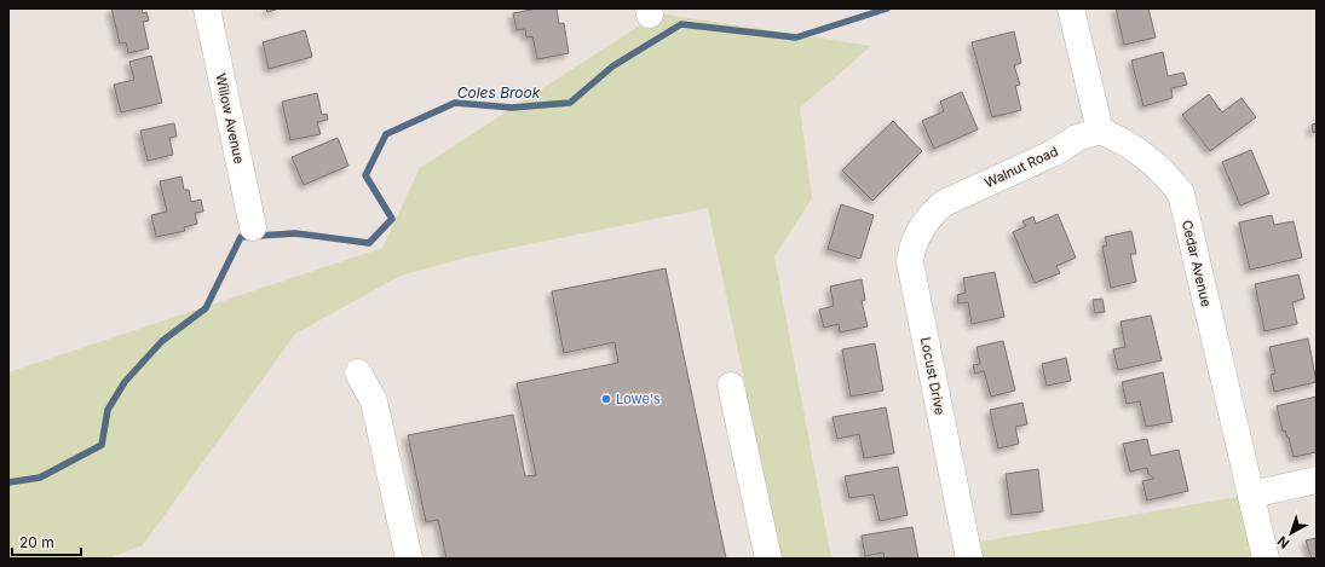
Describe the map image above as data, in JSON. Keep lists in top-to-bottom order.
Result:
{
  "streets": {
    "street": [
      "Willow Avenue",
      "Walnut Road",
      "Cedar Avenue",
      "Locust Drive"
    ]
  },
  "crossings": [
    ["Walnut Road", "Cedar Avenue"],
    ["Walnut Road", "Locust Drive"]
  ],
  "water": ["Coles Brook"],
  "places": ["Lowe's"],
  "scale_bar": "20 m",
  "north": "bottom left"
}
